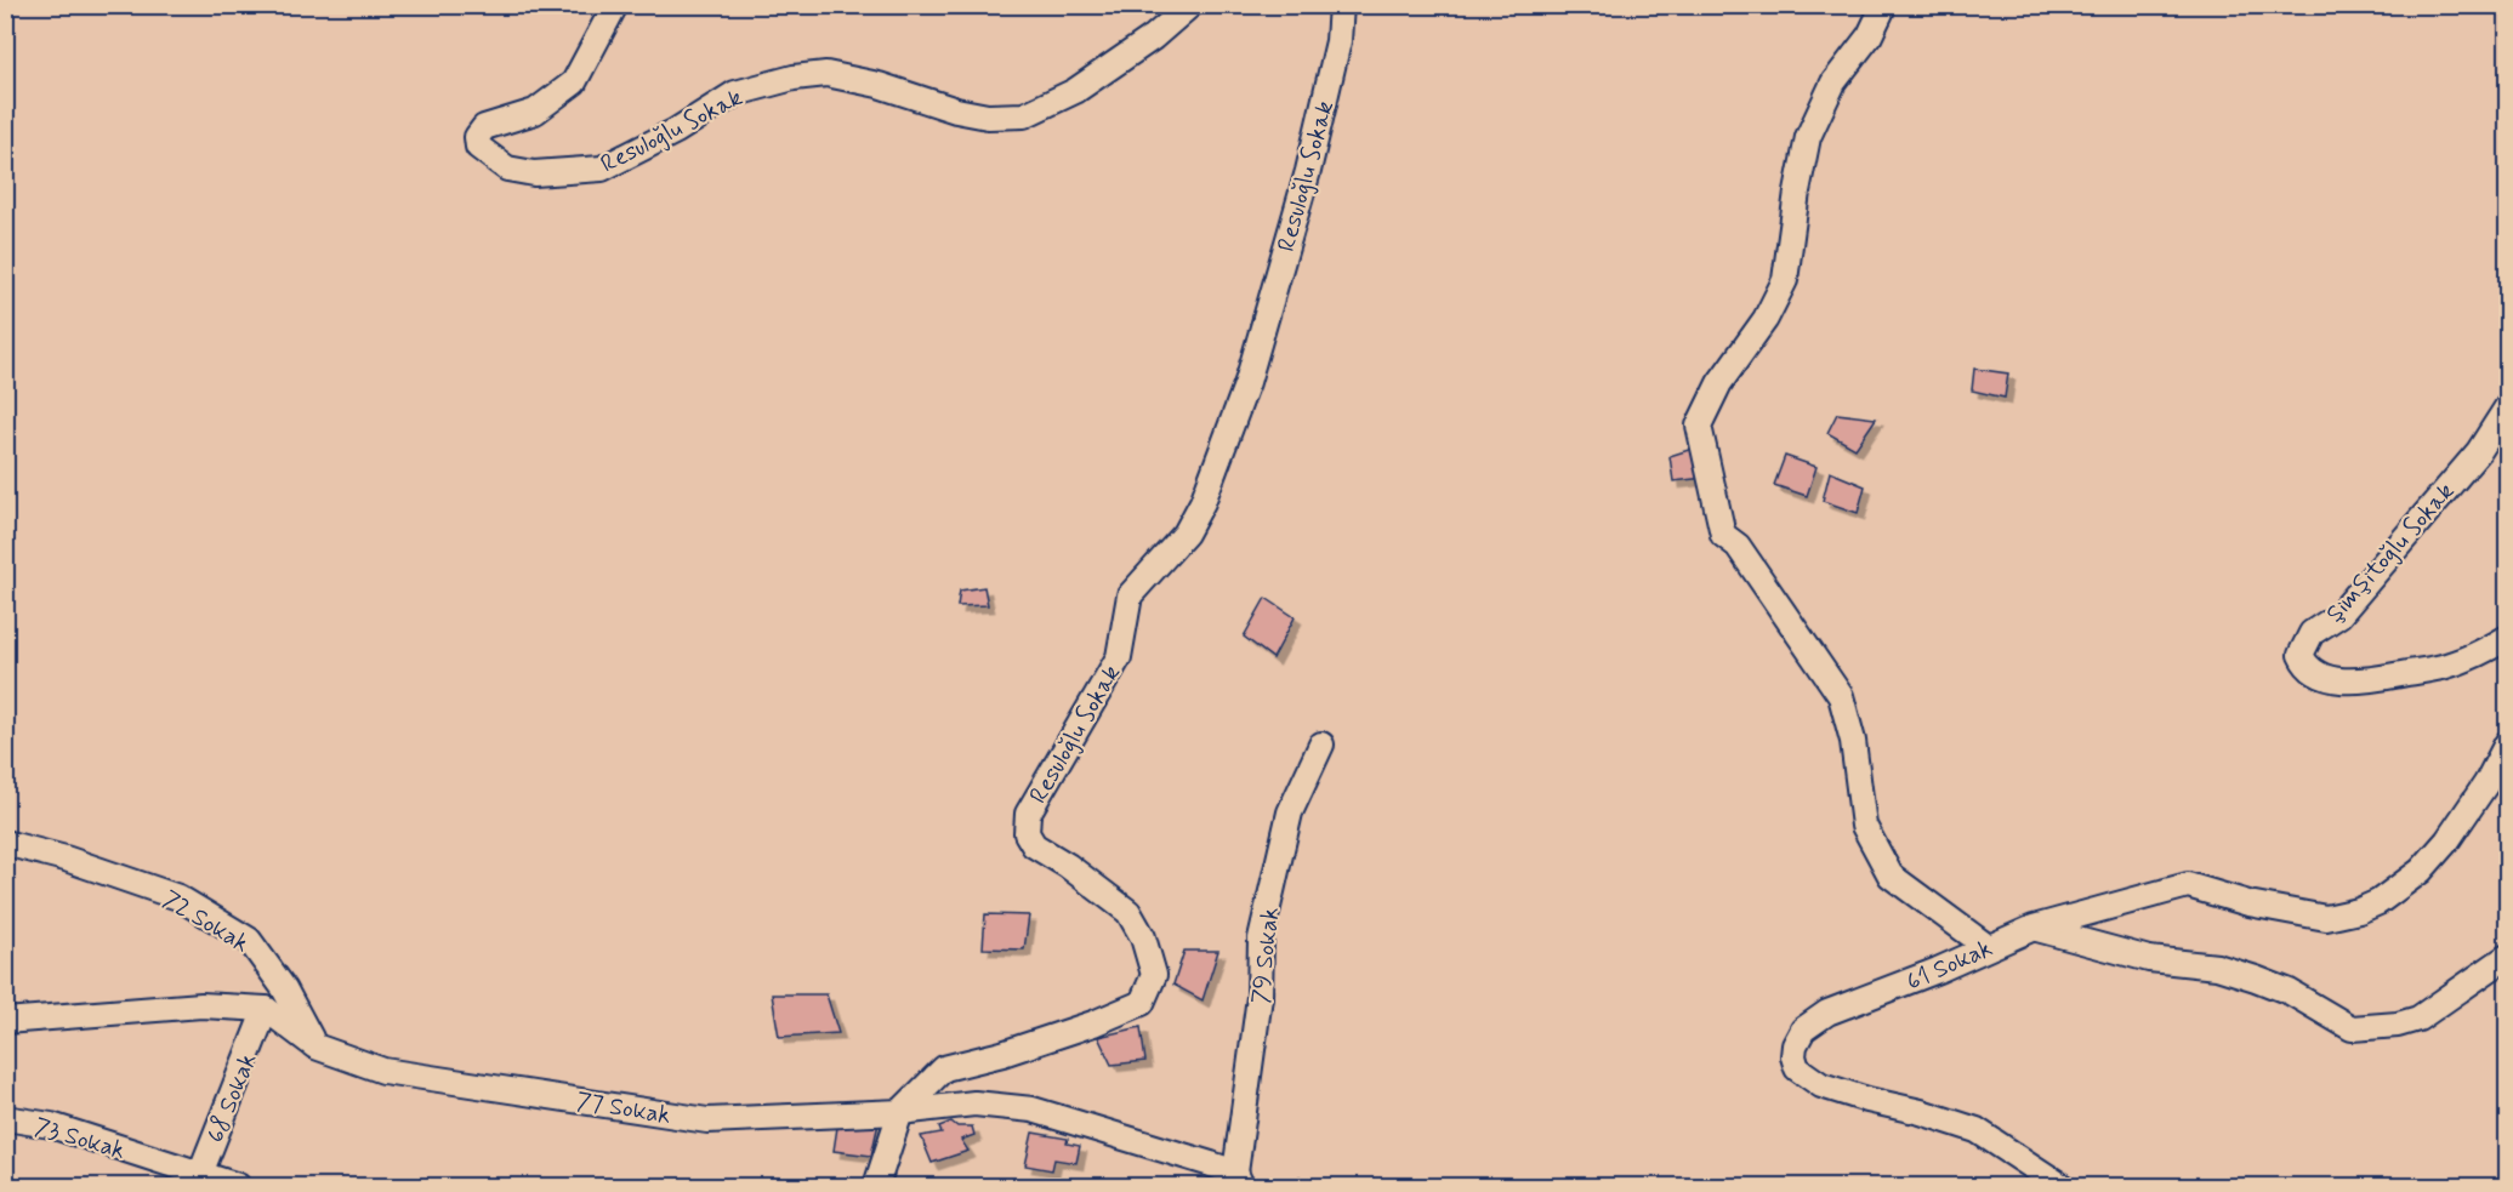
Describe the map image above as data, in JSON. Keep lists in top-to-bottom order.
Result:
{
  "streets": {
    "street": [
      "Resuloğlu Sokak",
      "Şimşitoğlu Sokak",
      "72 Sokak",
      "79 Sokak",
      "61 Sokak",
      "68 Sokak",
      "77 Sokak",
      "73 Sokak"
    ]
  },
  "crossings": [
    ["Resuloğlu Sokak", "77 Sokak"],
    ["72 Sokak", "77 Sokak"],
    ["79 Sokak", "77 Sokak"],
    ["68 Sokak", "77 Sokak"],
    ["68 Sokak", "73 Sokak"]
  ]
}
